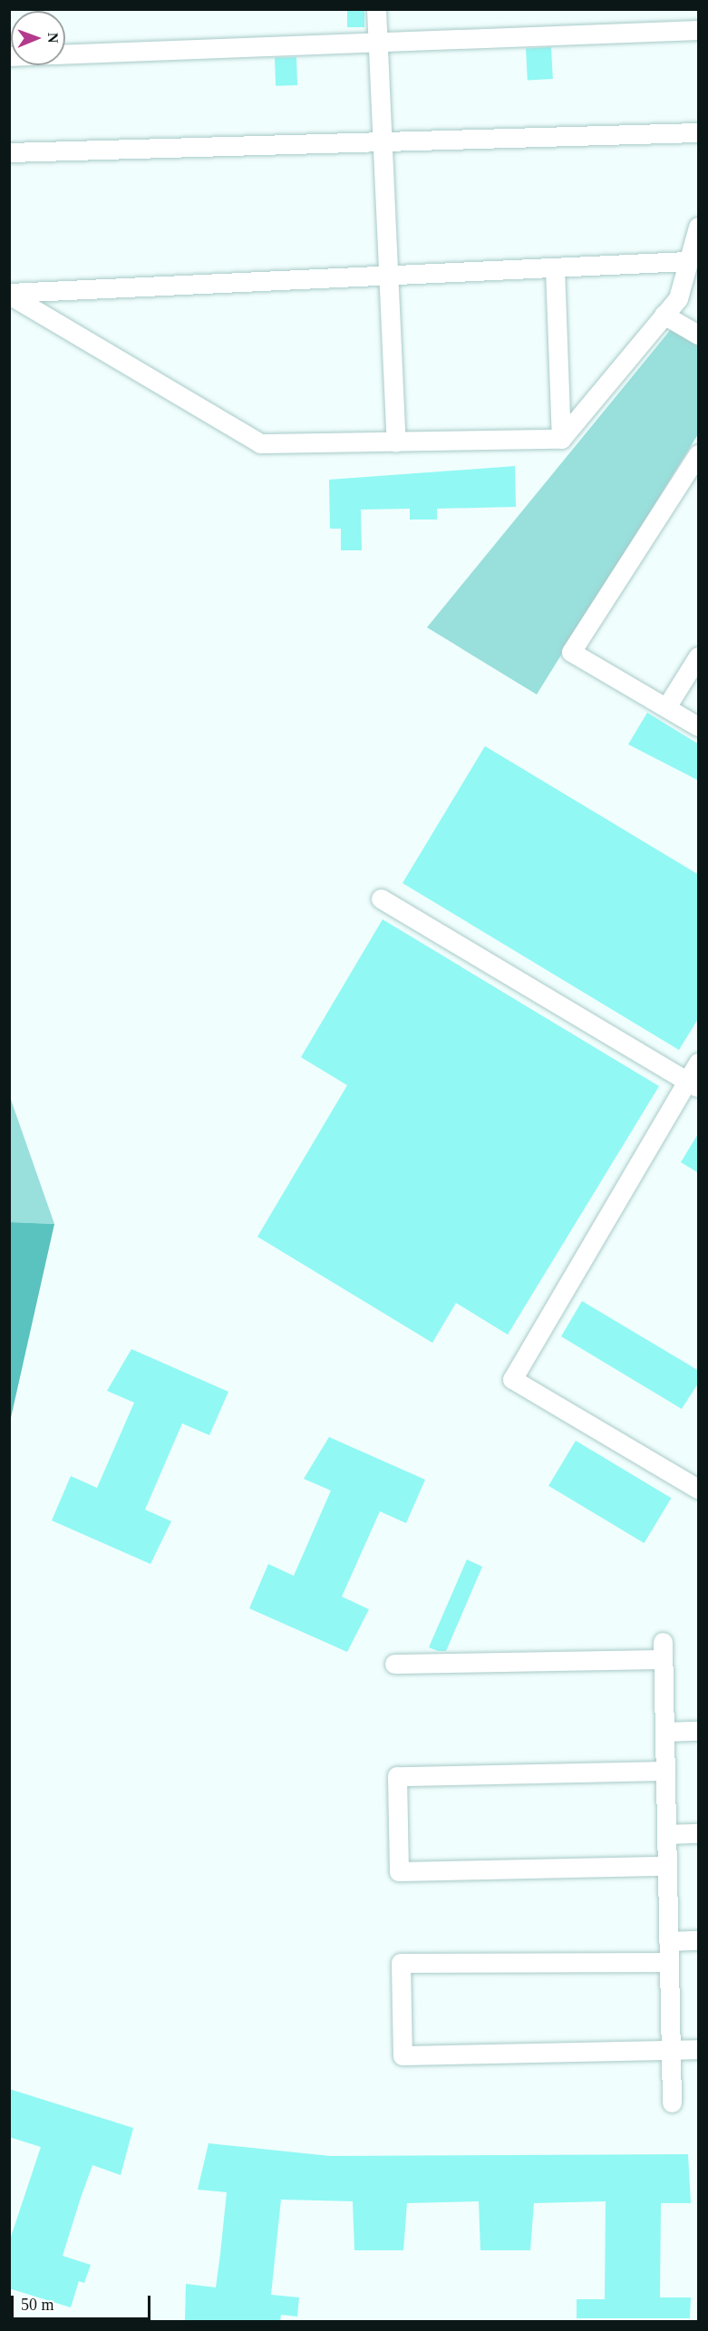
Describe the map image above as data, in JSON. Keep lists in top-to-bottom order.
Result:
{
  "scale_bar": "50 m",
  "north": "right"
}
